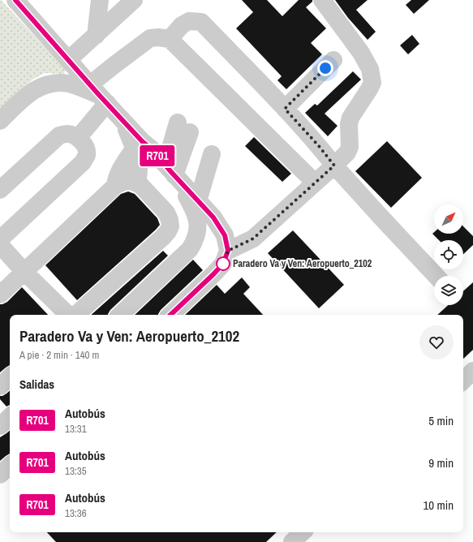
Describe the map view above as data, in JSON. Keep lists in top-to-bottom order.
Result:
{
  "places": ["Paradero Va y Ven: Aeropuerto_2102"],
  "lines": ["bus line R701"],
  "north": "top right",
  "page": {
    "on_map": "R701",
    "heading": [
      ["Paradero Va y Ven: Aeropuerto_2102", "A pie · 2 min · 140 m"],
      "Salidas"
    ],
    "list": [
      {
        "mark": "R701",
        "name": "Autobús",
        "note": "13:31",
        "value": "5 min"
      },
      {
        "mark": "R701",
        "name": "Autobús",
        "note": "13:35",
        "value": "9 min"
      },
      {
        "mark": "R701",
        "name": "Autobús",
        "note": "13:36",
        "value": "10 min"
      }
    ]
  }
}
